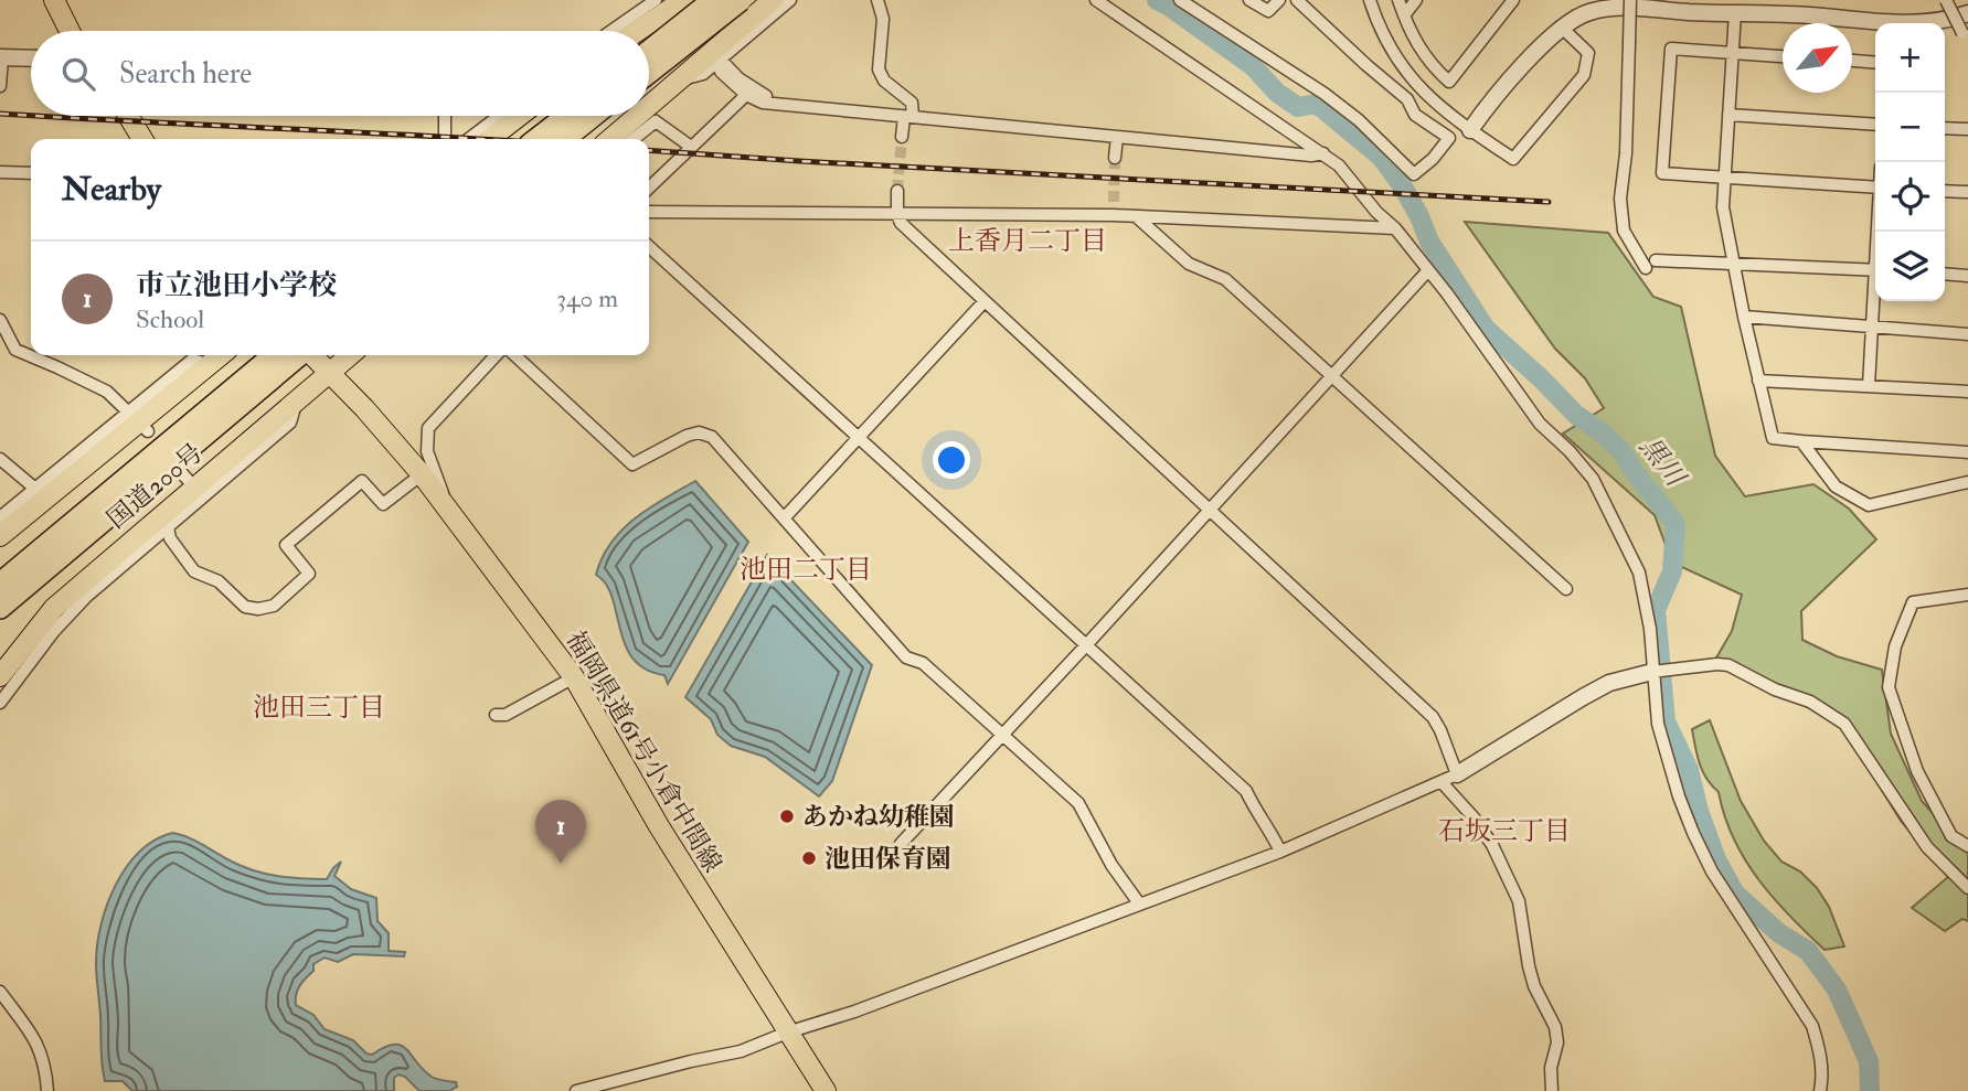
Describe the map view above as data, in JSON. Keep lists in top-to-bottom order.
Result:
{
  "streets": {
    "main road": ["国道200号", "福岡県道61号小倉中間線"]
  },
  "crossings": [
    ["国道200号", "福岡県道61号小倉中間線"]
  ],
  "districts": [
    "上香月二丁目",
    "池田二丁目",
    "池田三丁目",
    "石坂三丁目"
  ],
  "water": ["黒川"],
  "places": ["あかね幼稚園", "池田保育園"],
  "north": "top right",
  "page": {
    "map_buttons": ["+", "−"],
    "search": "Search here",
    "heading": "Nearby",
    "list": [
      {
        "mark": "1",
        "name": "市立池田小学校",
        "note": "School",
        "value": "340 m"
      }
    ],
    "pins": "1"
  }
}
